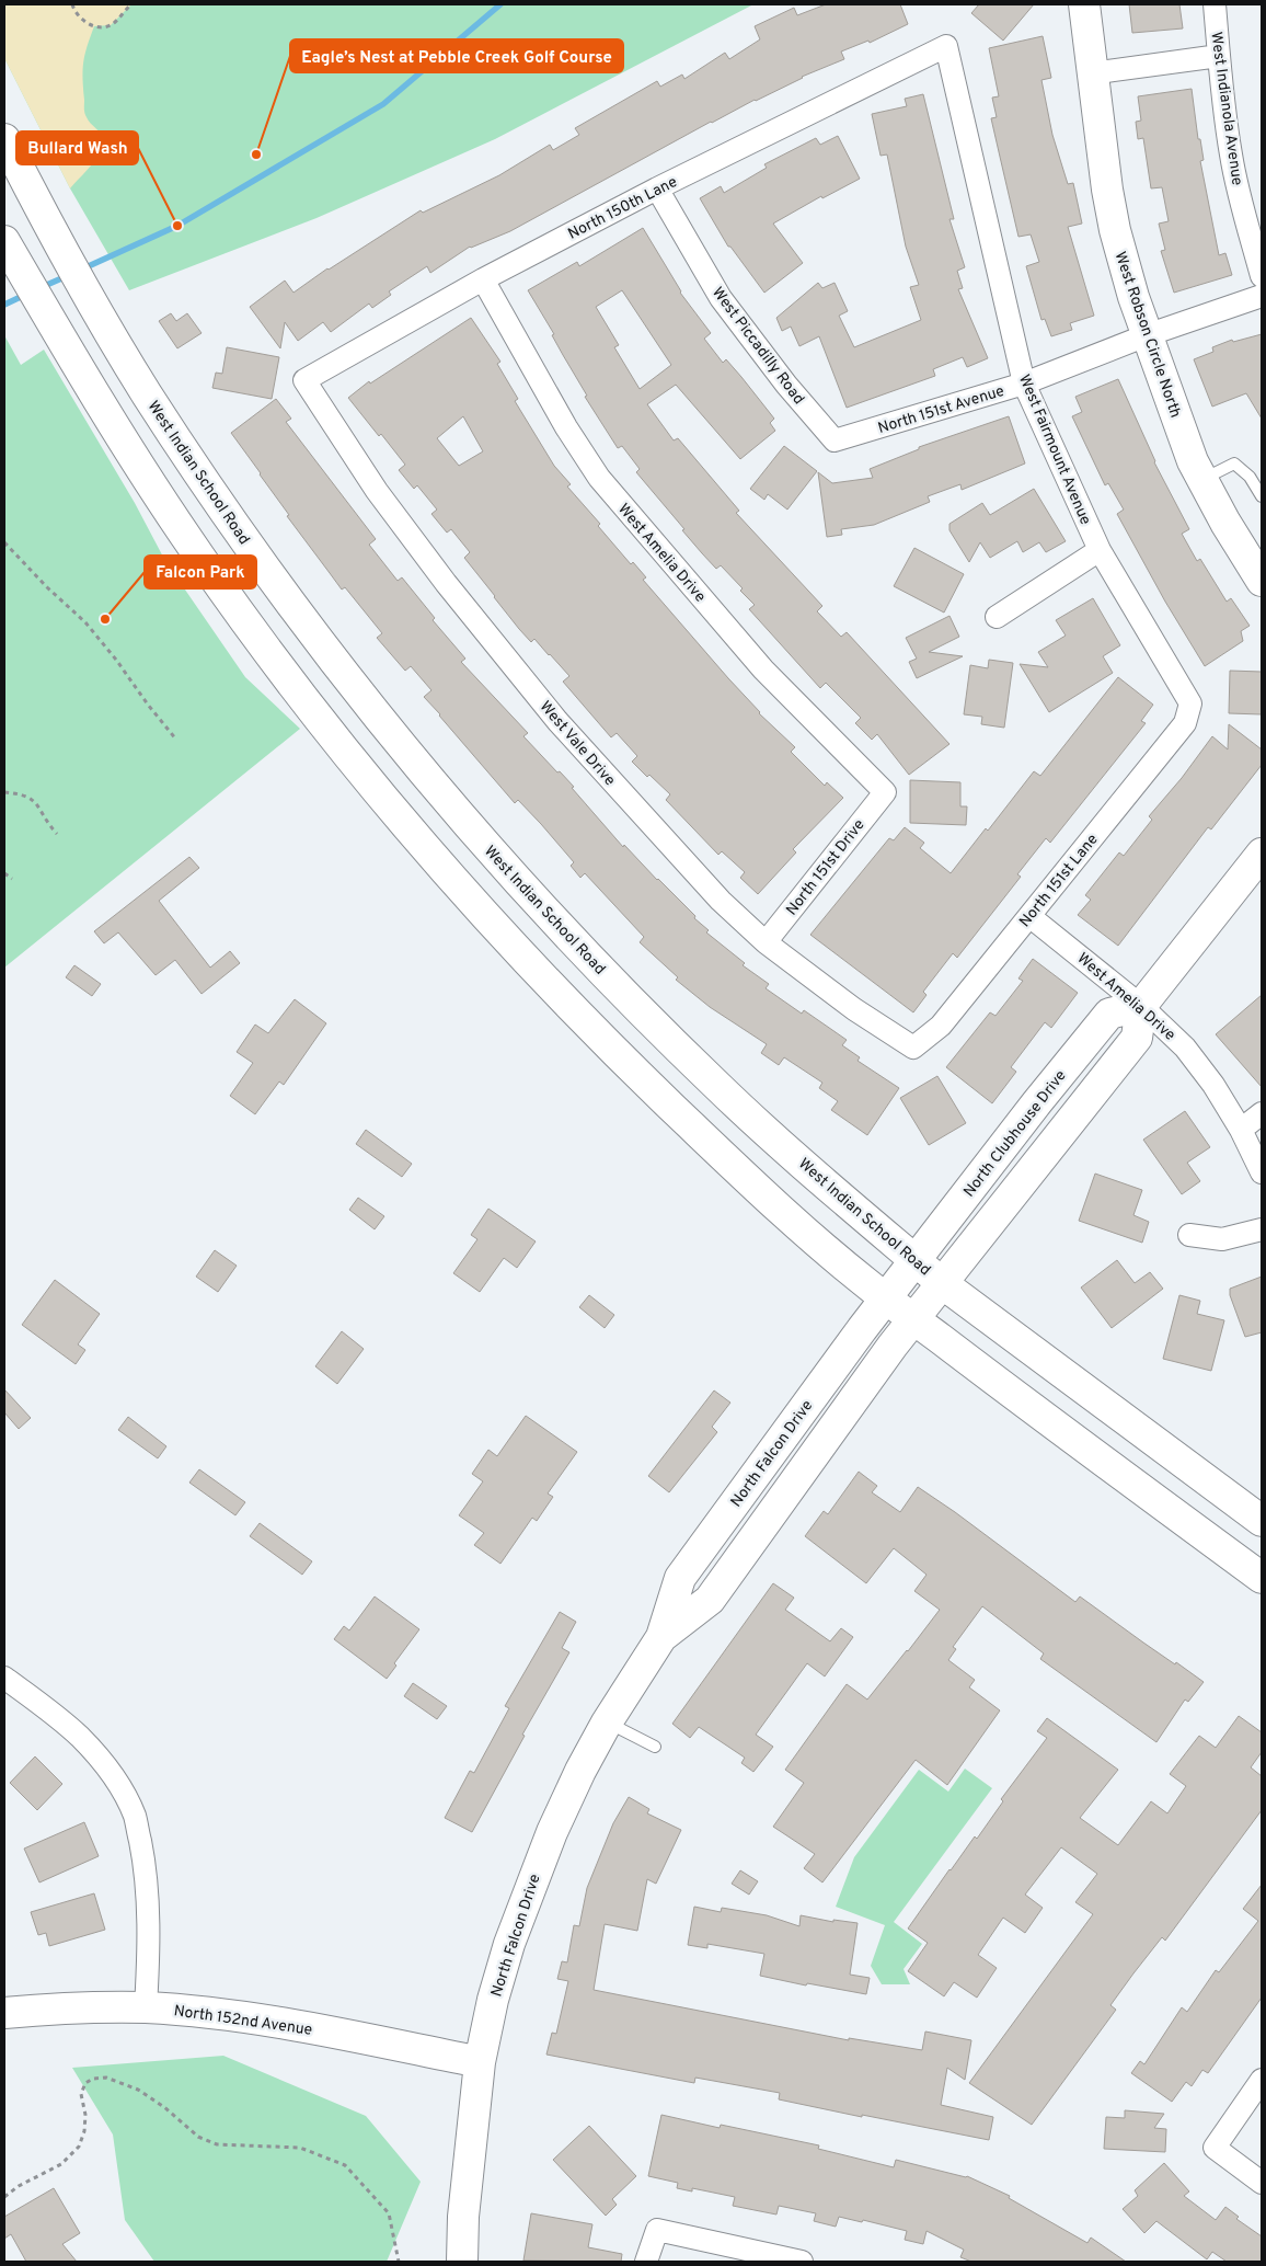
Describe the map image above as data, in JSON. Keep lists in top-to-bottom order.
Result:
{
  "streets": {
    "main road": [
      "West Robson Circle North",
      "West Indian School Road",
      "North Clubhouse Drive",
      "North Falcon Drive",
      "North 152nd Avenue"
    ],
    "street": [
      "West Indianola Avenue",
      "North 150th Lane",
      "West Piccadilly Road",
      "North 151st Avenue",
      "West Fairmount Avenue",
      "West Amelia Drive",
      "West Vale Drive",
      "North 151st Drive",
      "North 151st Lane"
    ]
  },
  "crossings": [
    ["North 150th Lane", "West Piccadilly Road"],
    ["North 150th Lane", "West Fairmount Avenue"],
    ["North 150th Lane", "West Amelia Drive"],
    ["North 150th Lane", "West Vale Drive"],
    ["West Robson Circle North", "North 151st Avenue"],
    ["West Piccadilly Road", "North 151st Avenue"],
    ["North 151st Avenue", "West Fairmount Avenue"],
    ["West Fairmount Avenue", "North 151st Lane"],
    ["West Indian School Road", "North Clubhouse Drive"],
    ["West Indian School Road", "North Falcon Drive"],
    ["West Amelia Drive", "North 151st Drive"],
    ["West Amelia Drive", "North 151st Lane"],
    ["West Amelia Drive", "North Clubhouse Drive"],
    ["West Vale Drive", "North 151st Drive"],
    ["West Vale Drive", "North 151st Lane"],
    ["North Clubhouse Drive", "North Falcon Drive"],
    ["North Falcon Drive", "North 152nd Avenue"]
  ],
  "places": ["Eagle’s Nest at Pebble Creek Golf Course", "Bullard Wash", "Falcon Park"]
}
